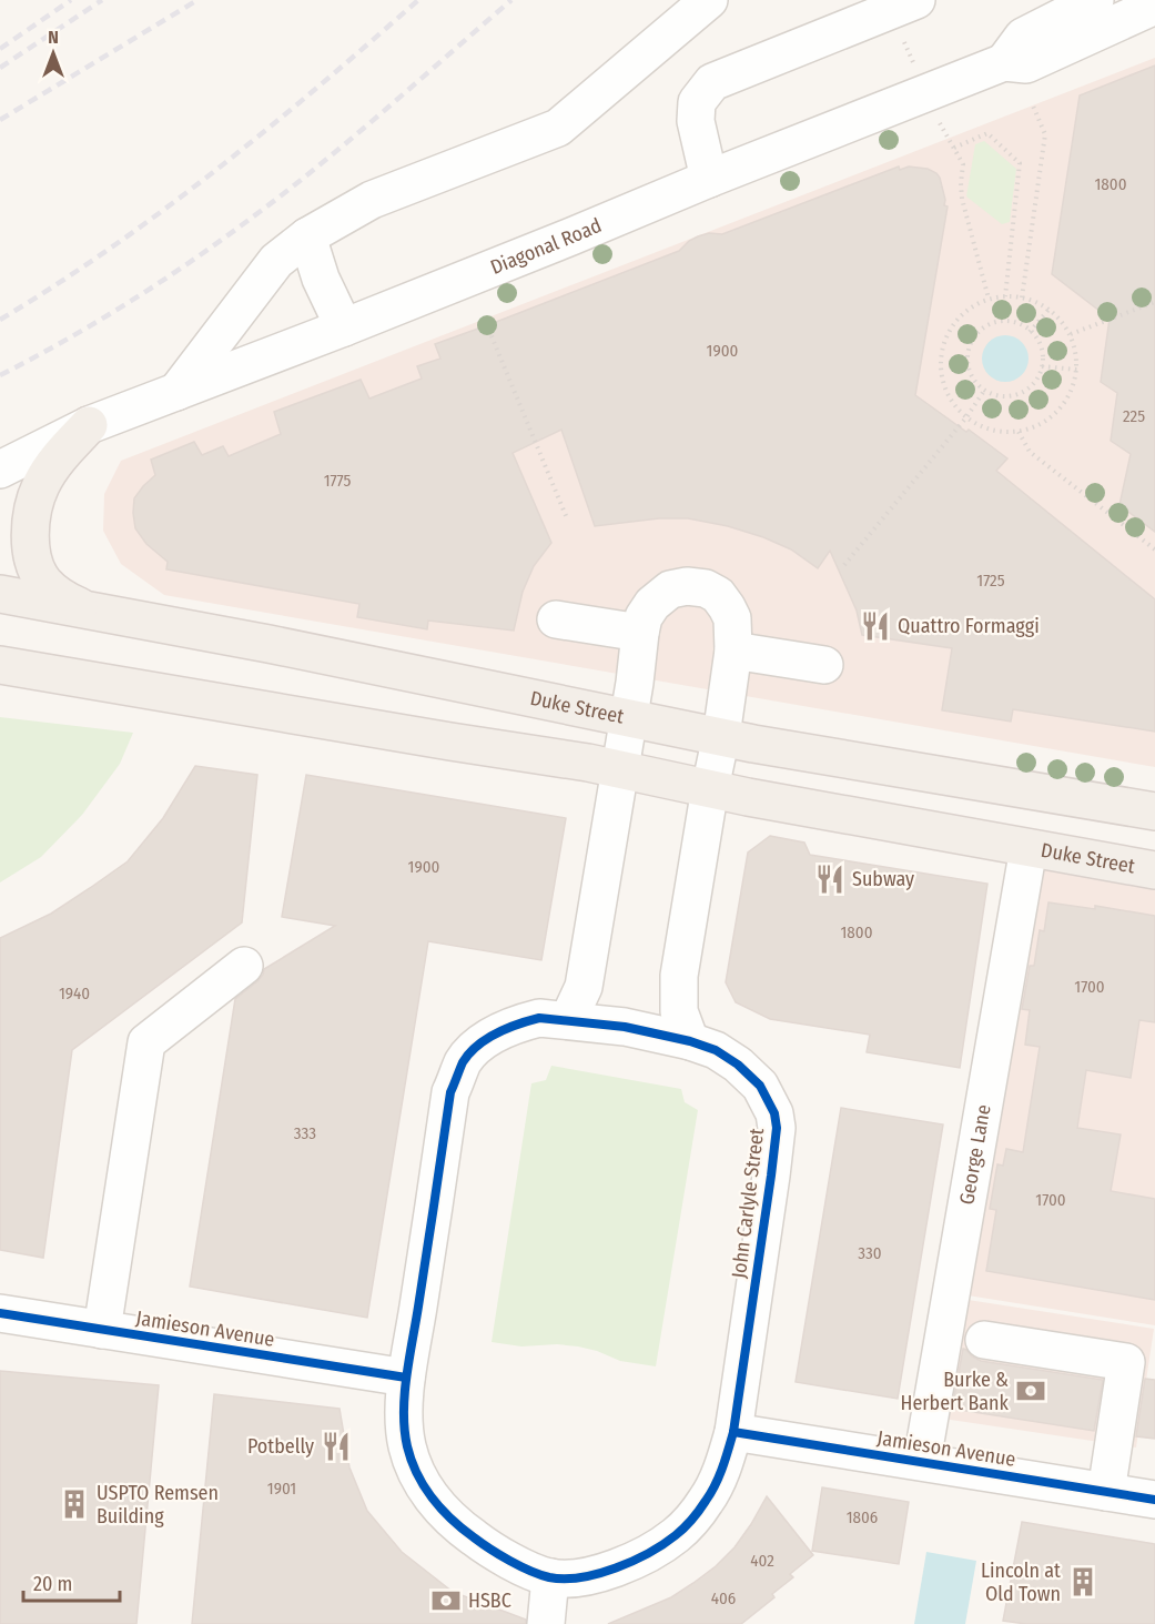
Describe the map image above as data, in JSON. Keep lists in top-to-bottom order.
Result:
{
  "streets": {
    "main road": ["Duke Street"],
    "street": [
      "Diagonal Road",
      "George Lane",
      "John Carlyle Street",
      "Jamieson Avenue"
    ]
  },
  "crossings": [
    ["Duke Street", "George Lane"],
    ["George Lane", "Jamieson Avenue"],
    ["John Carlyle Street", "Jamieson Avenue"]
  ],
  "places": {
    "restaurant": ["Quattro Formaggi", "Subway", "Potbelly"],
    "bank": ["Burke & Herbert Bank", "HSBC"],
    "building": ["USPTO Remsen Building", "Lincoln at Old Town"]
  },
  "house_numbers": [
    "1800",
    "1900",
    "225",
    "1775",
    "1725",
    "1900",
    "1800",
    "1700",
    "1940",
    "333",
    "1700",
    "330",
    "1901",
    "1806",
    "402",
    "406"
  ],
  "scale_bar": "20 m",
  "north": "top"
}
